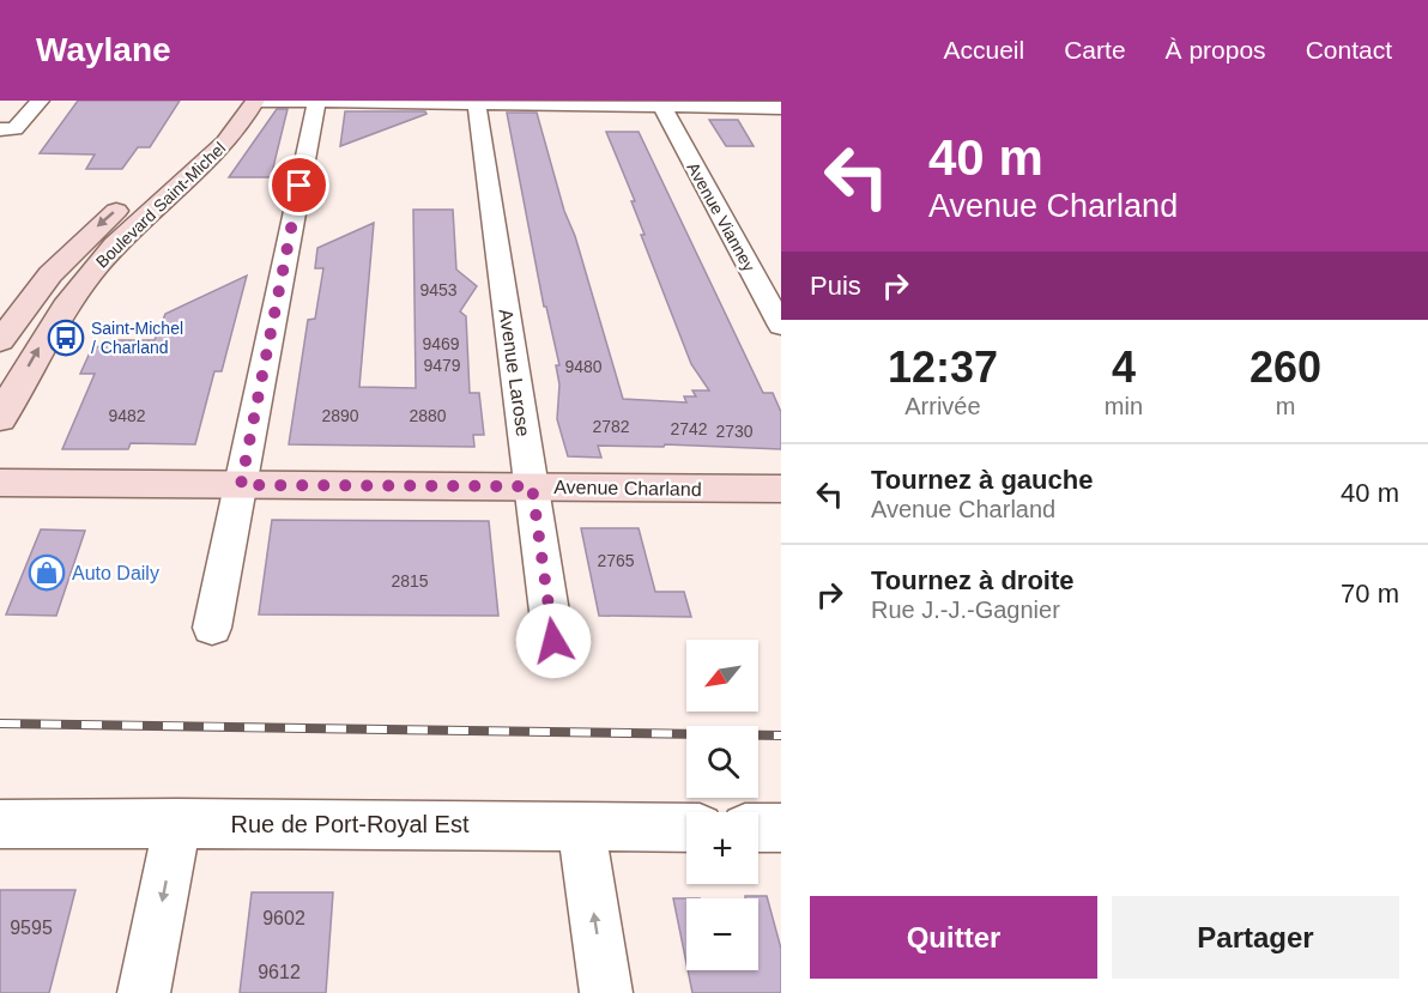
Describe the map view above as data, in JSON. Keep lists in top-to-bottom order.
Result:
{
  "streets": {
    "main road": ["Boulevard Saint-Michel", "Avenue Charland"],
    "street": ["Avenue Vianney", "Avenue Larose", "Rue de Port-Royal Est"]
  },
  "crossings": [
    ["Avenue Larose", "Avenue Charland"]
  ],
  "places": {
    "bus stop": ["Saint-Michel / Charland"],
    "shop": ["Auto Daily"]
  },
  "house_numbers": [
    "9453",
    "9469",
    "9479",
    "9480",
    "9482",
    "2890",
    "2880",
    "2782",
    "2742",
    "2730",
    "2765",
    "2815",
    "9602",
    "9595",
    "9612"
  ],
  "north": "bottom left",
  "page": {
    "header": "Waylane",
    "nav": [
      "Accueil",
      "Carte",
      "À propos",
      "Contact"
    ],
    "turn": ["40 m", "Avenue Charland"],
    "then": "Puis",
    "eta": [
      "12:37",
      "Arrivée",
      "4",
      "min",
      "260",
      "m"
    ],
    "list": [
      {
        "name": "Tournez à gauche",
        "note": "Avenue Charland",
        "value": "40 m"
      },
      {
        "name": "Tournez à droite",
        "note": "Rue J.-J.-Gagnier",
        "value": "70 m"
      }
    ],
    "map_buttons": ["+", "−"],
    "buttons": ["Quitter", "Partager"]
  }
}
